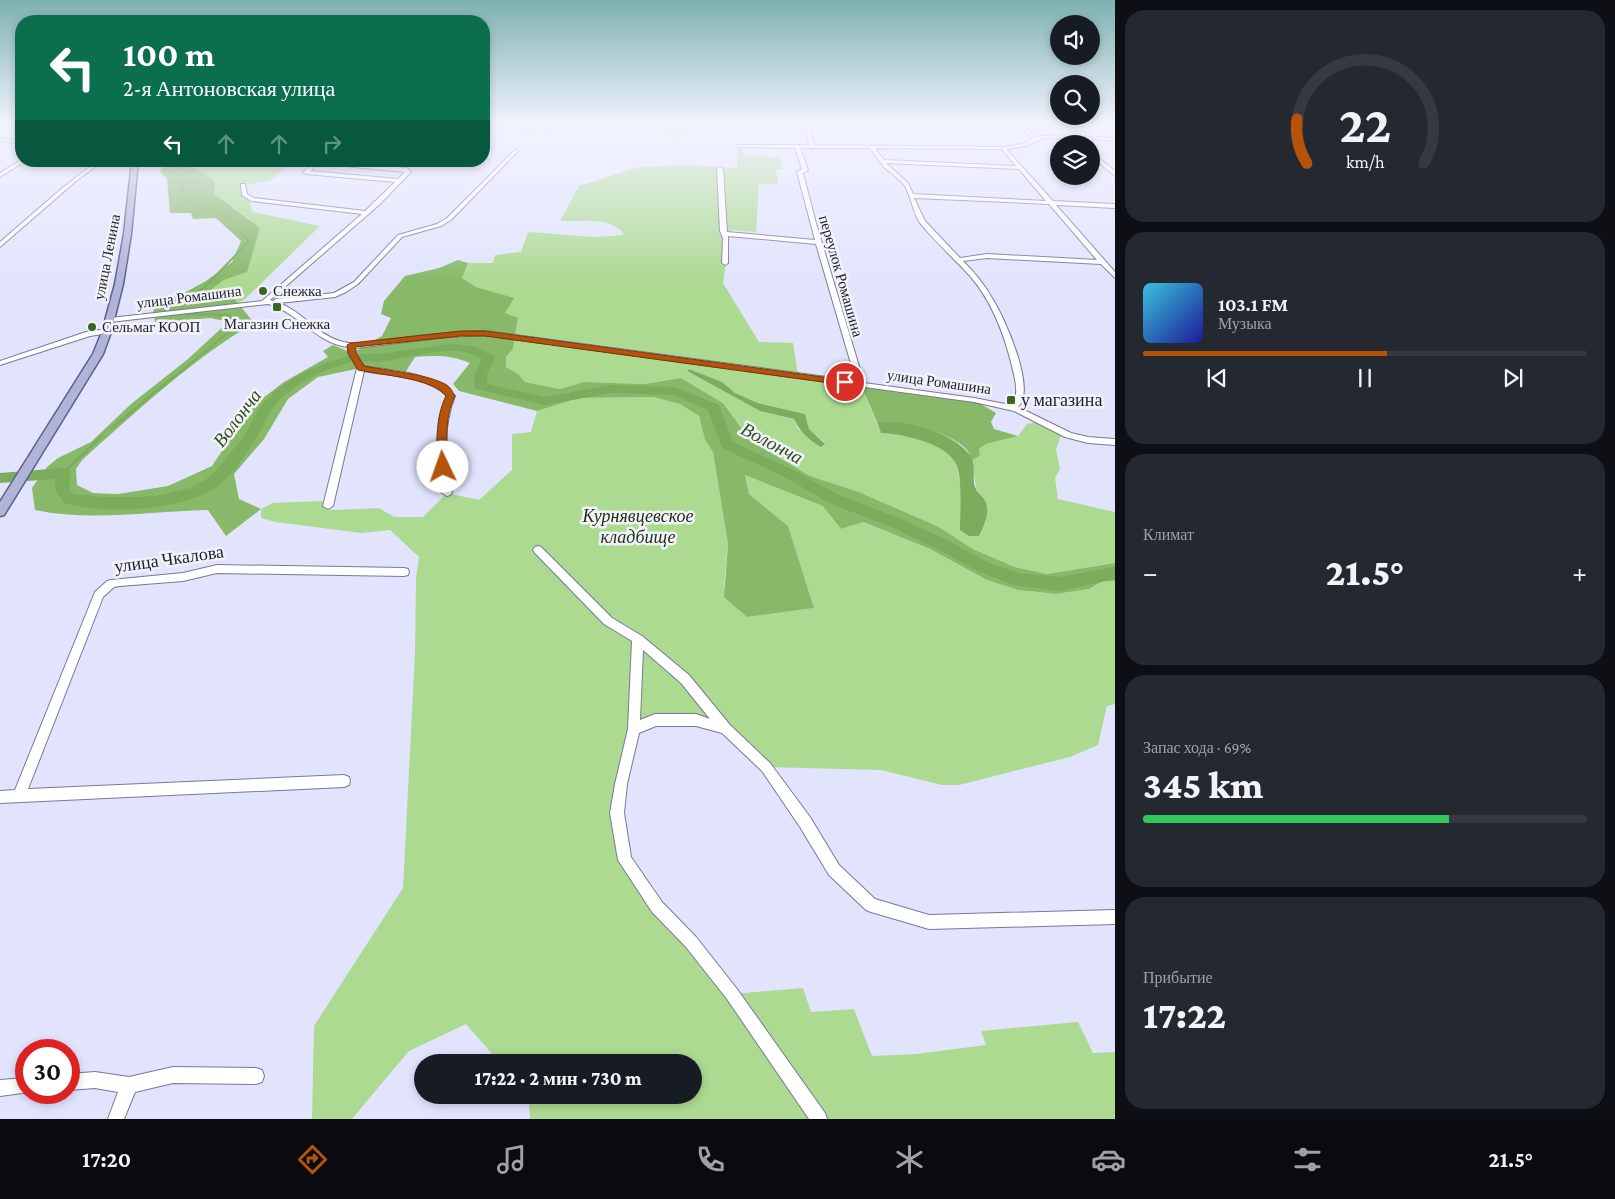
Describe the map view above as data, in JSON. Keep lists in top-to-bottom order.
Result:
{
  "streets": {
    "main road": ["улица Ленина"],
    "street": ["переулок Ромашина", "улица Ромашина", "улица Чкалова"]
  },
  "crossings": [
    ["улица Ленина", "улица Ромашина"],
    ["переулок Ромашина", "улица Ромашина"]
  ],
  "water": ["Волонча"],
  "parks": ["Курнявцевское кладбище"],
  "places": {
    "other": ["Снежка", "Сельмаг КООП"],
    "transit": ["Магазин Снежка", "у магазина"]
  },
  "page": {
    "turn": ["100 m", "2-я Антоновская улица"],
    "song": ["103.1 FM", "Музыка"],
    "tile": [
      "Климат",
      ["Запас хода · 69%", "345 km"],
      ["Прибытие", "17:22"]
    ],
    "heat": ["−", "21.5°", "+"],
    "limit": "30",
    "trip": "17:22 · 2 мин · 730 m",
    "tabs": ["17:20", "21.5°"],
    "gauge": ["22", "km/h"]
  }
}
